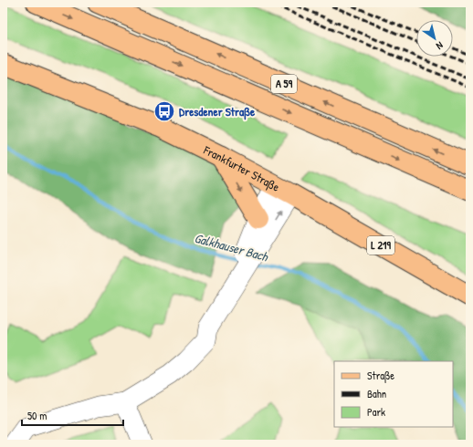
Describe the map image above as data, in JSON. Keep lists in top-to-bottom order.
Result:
{
  "streets": {
    "main road": ["A 59", "Frankfurter Straße", "L 219"]
  },
  "water": ["Galkhauser Bach"],
  "places": {
    "bus stop": ["Dresdener Straße"]
  },
  "legend": ["Straße", "Bahn", "Park"],
  "scale_bar": "50 m",
  "north": "bottom right"
}
